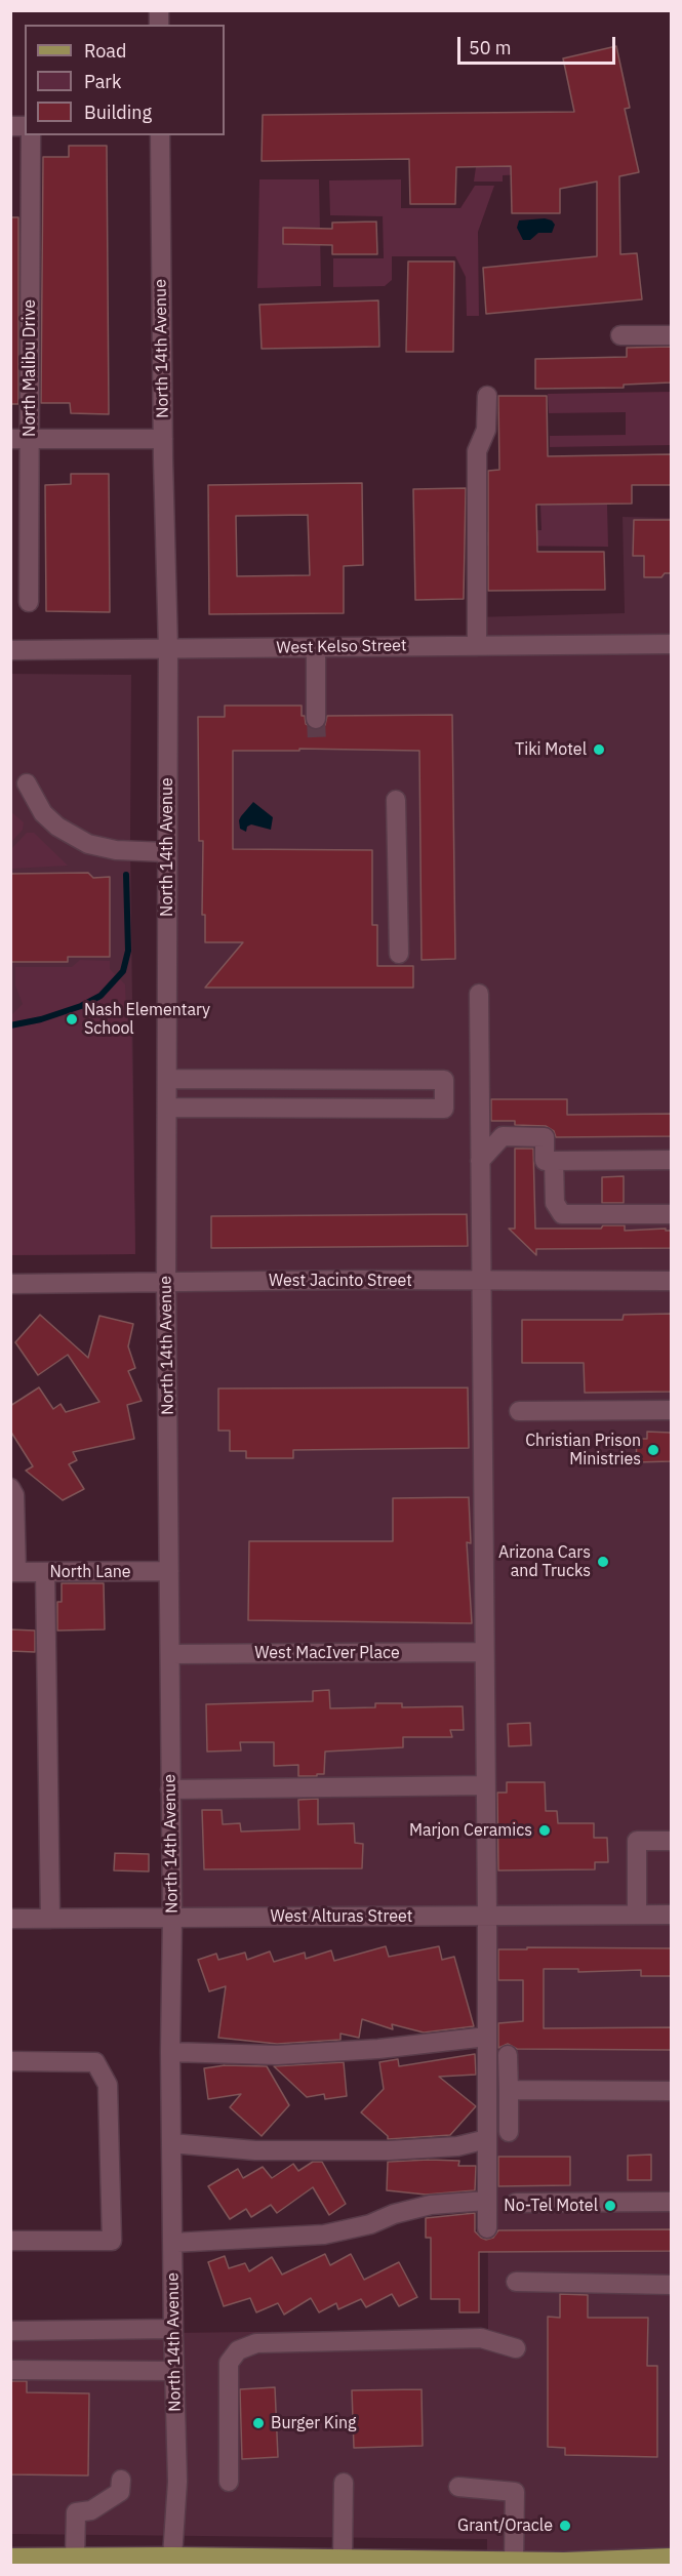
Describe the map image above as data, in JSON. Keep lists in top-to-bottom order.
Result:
{
  "streets": {
    "street": [
      "North 14th Avenue",
      "North Malibu Drive",
      "West Kelso Street",
      "West Jacinto Street",
      "North Lane",
      "West MacIver Place",
      "West Alturas Street"
    ]
  },
  "crossings": [
    ["North 14th Avenue", "West Kelso Street"],
    ["North 14th Avenue", "West Jacinto Street"],
    ["North 14th Avenue", "North Lane"],
    ["North 14th Avenue", "West MacIver Place"],
    ["North 14th Avenue", "West Alturas Street"]
  ],
  "places": [
    "Tiki Motel",
    "Nash Elementary School",
    "Christian Prison Ministries",
    "Arizona Cars and Trucks",
    "Marjon Ceramics",
    "No-Tel Motel",
    "Burger King",
    "Grant/Oracle"
  ],
  "legend": ["Road", "Park", "Building"],
  "scale_bar": "50 m"
}
